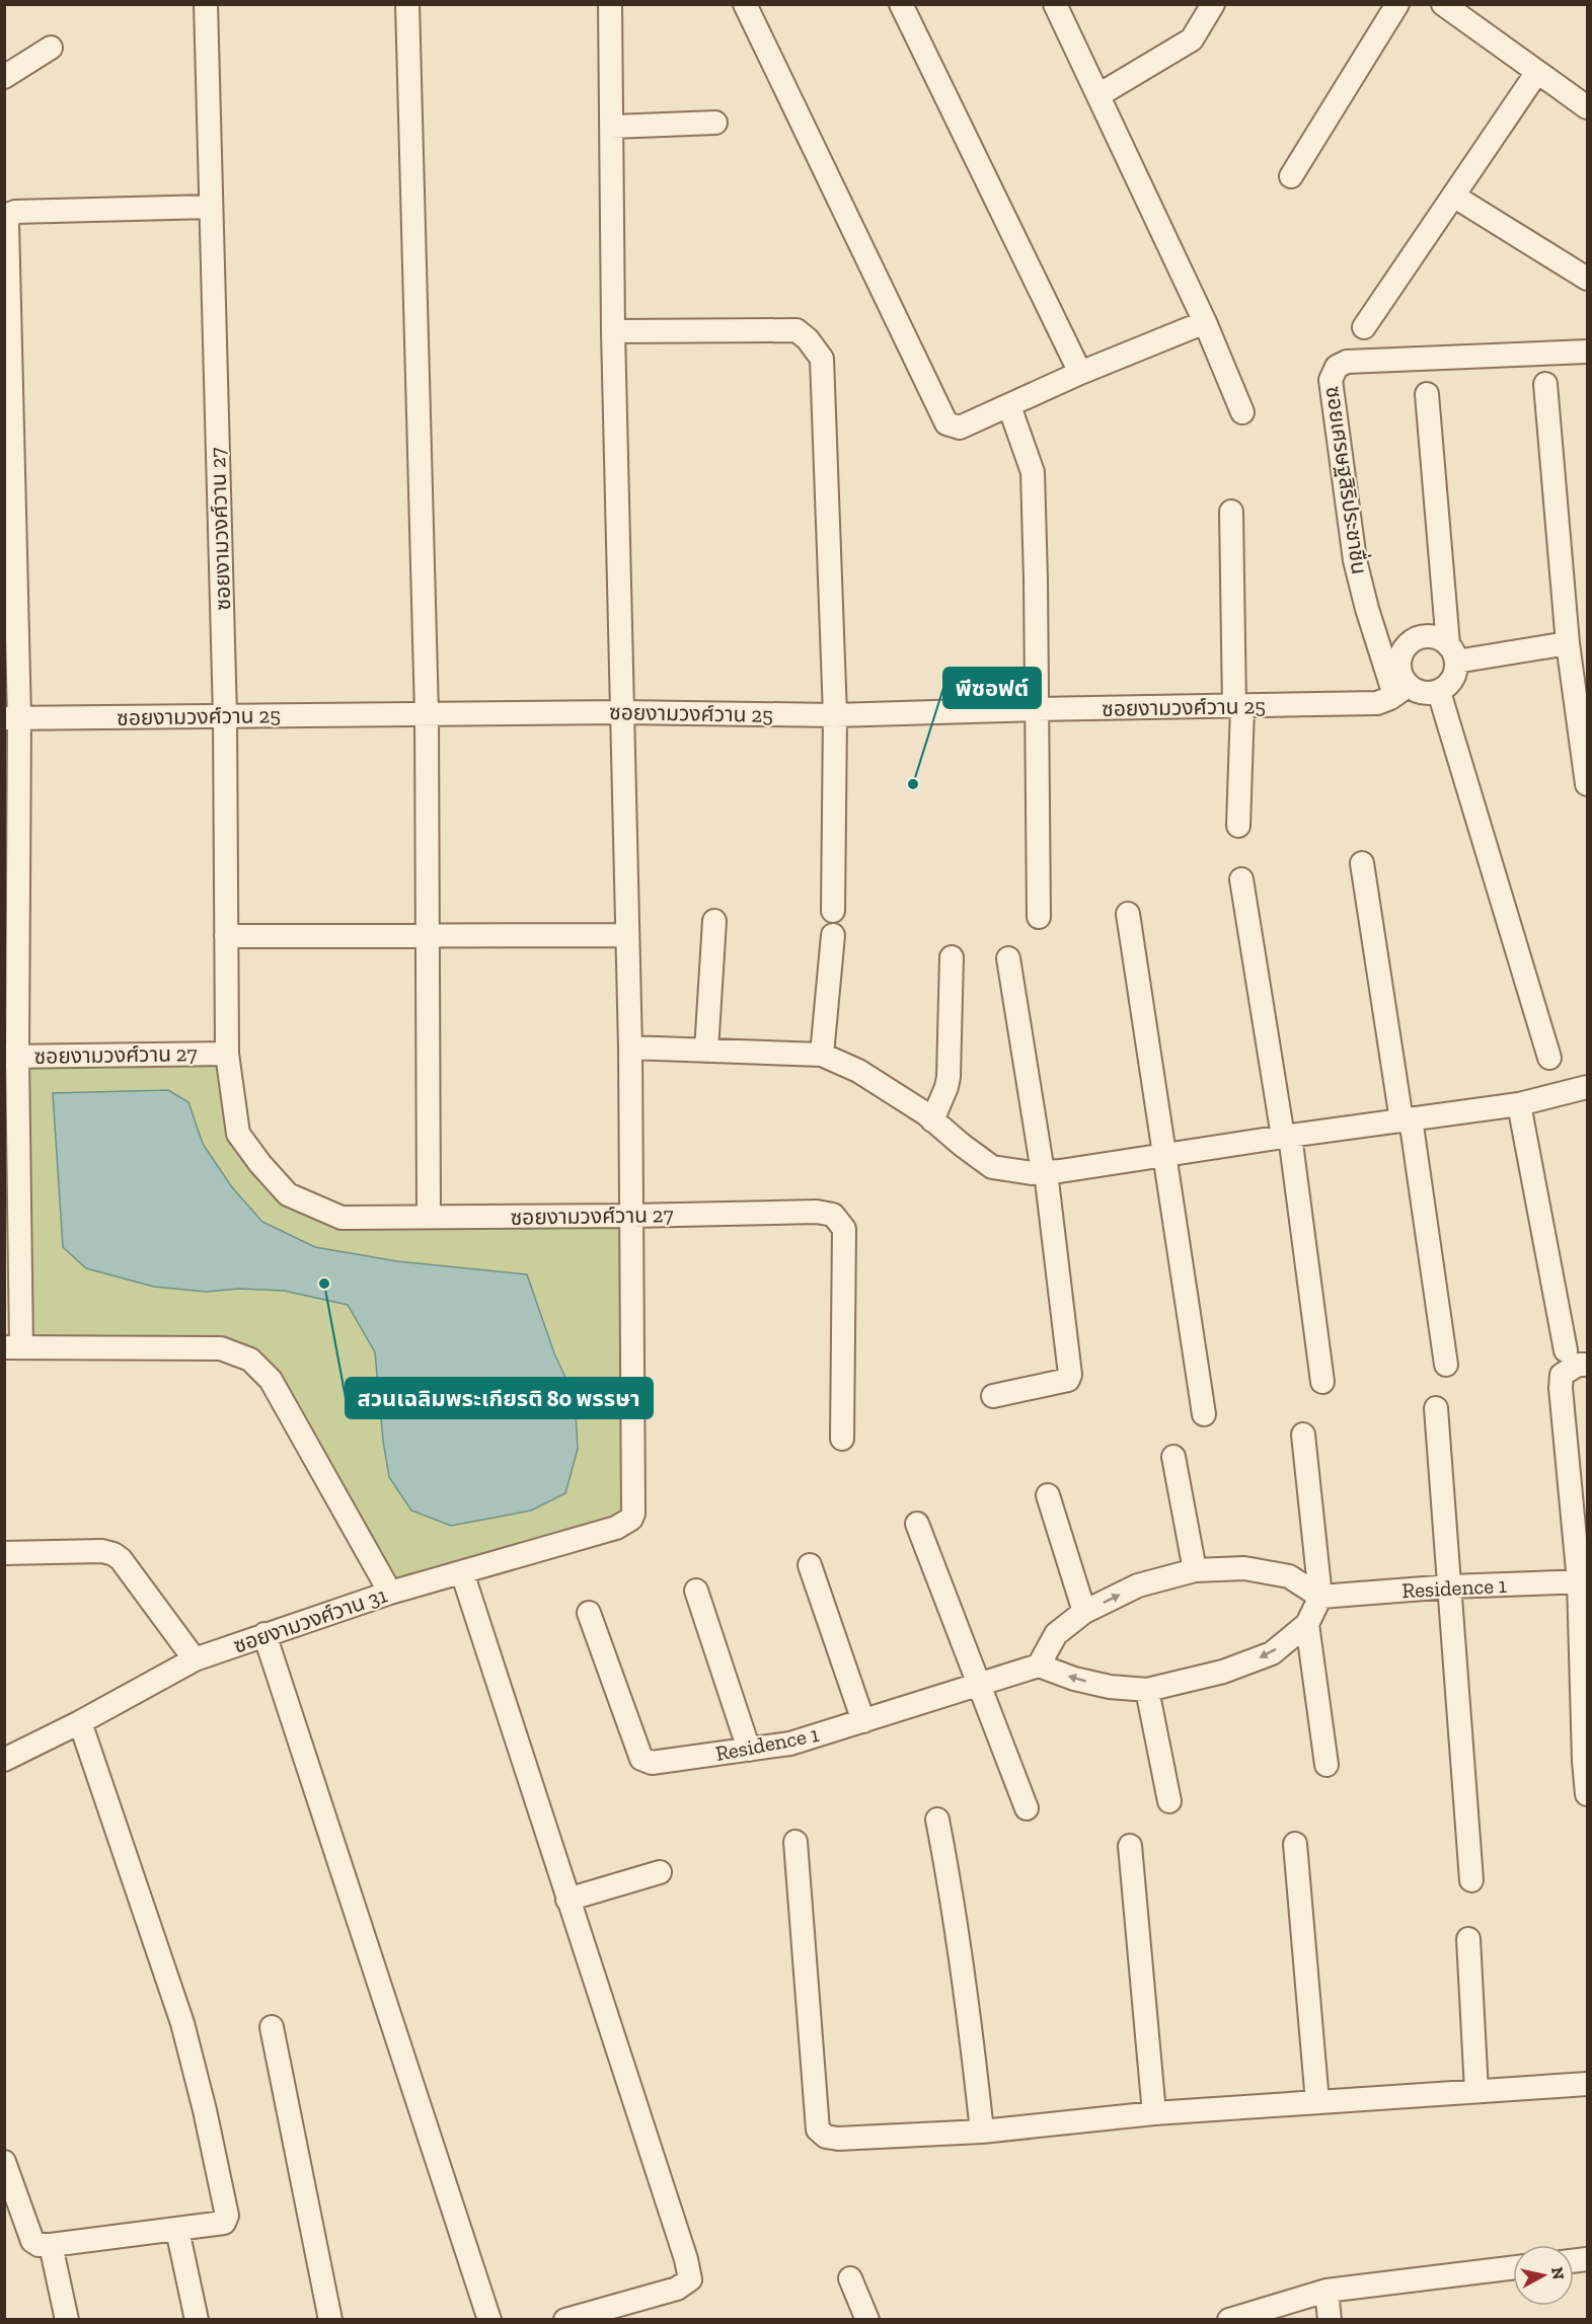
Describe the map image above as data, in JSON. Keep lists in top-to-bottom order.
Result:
{
  "streets": {
    "street": [
      "ซอยเศรษฐสิริประชาชื่น",
      "ซอยงามวงศ์วาน 27",
      "ซอยงามวงศ์วาน 25",
      "Residence 1",
      "ซอยงามวงศ์วาน 31"
    ]
  },
  "crossings": [
    ["ซอยเศรษฐสิริประชาชื่น", "ซอยงามวงศ์วาน 25"],
    ["ซอยงามวงศ์วาน 27", "ซอยงามวงศ์วาน 25"],
    ["ซอยงามวงศ์วาน 27", "ซอยงามวงศ์วาน 31"]
  ],
  "places": ["พีซอฟต์", "สวนเฉลิมพระเกียรติ 80 พรรษา"],
  "north": "right"
}
